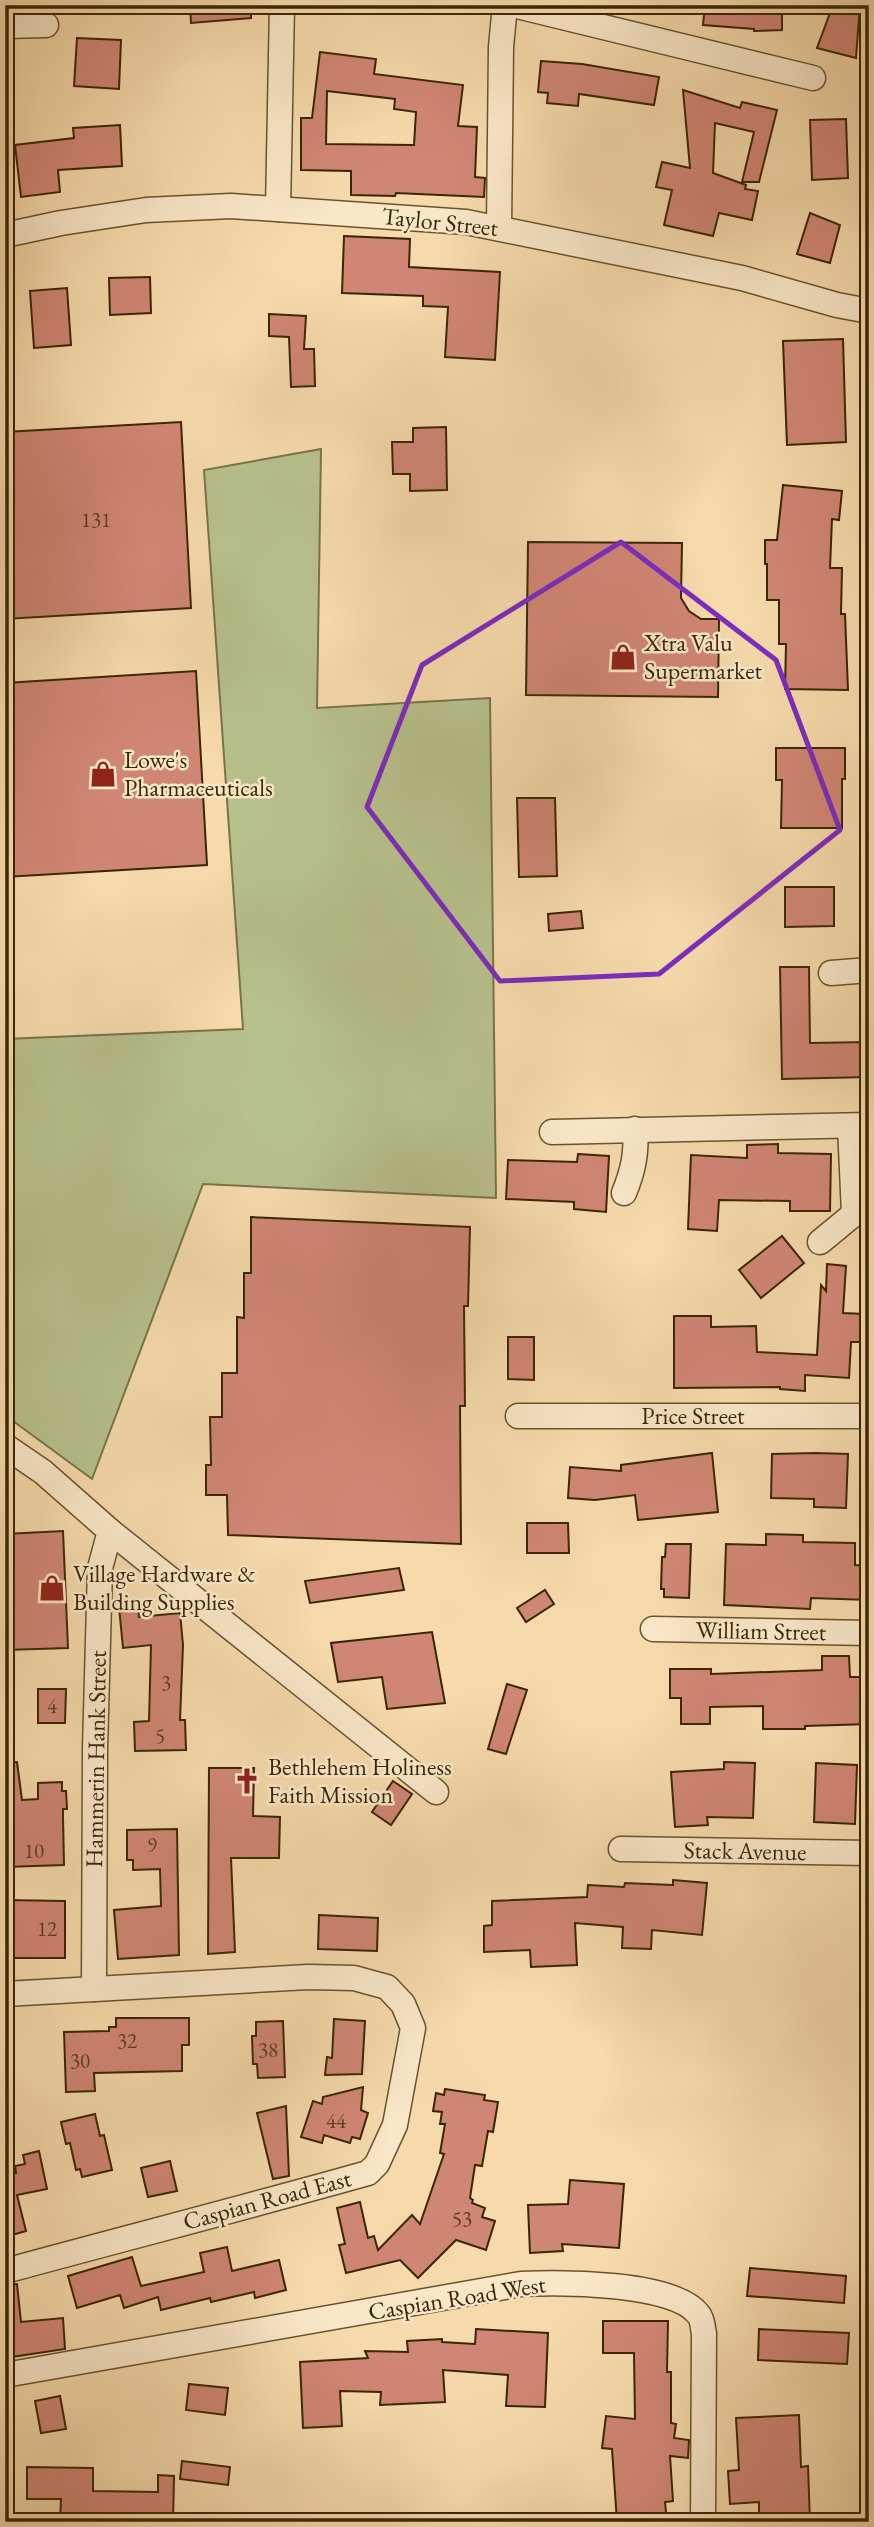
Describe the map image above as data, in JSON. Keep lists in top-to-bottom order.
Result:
{
  "streets": {
    "street": [
      "Taylor Street",
      "Price Street",
      "William Street",
      "Hammerin Hank Street",
      "Stack Avenue",
      "Caspian Road East",
      "Caspian Road West"
    ]
  },
  "crossings": [
    ["Hammerin Hank Street", "Caspian Road East"]
  ],
  "places": {
    "shop": ["Xtra Valu Supermarket", "Lowe's Pharmaceuticals", "Village Hardware & Building Supplies"],
    "church": ["Bethlehem Holiness Faith Mission"]
  },
  "house_numbers": [
    "131",
    "3",
    "4",
    "5",
    "9",
    "10",
    "12",
    "32",
    "38",
    "30",
    "44",
    "53"
  ]
}
